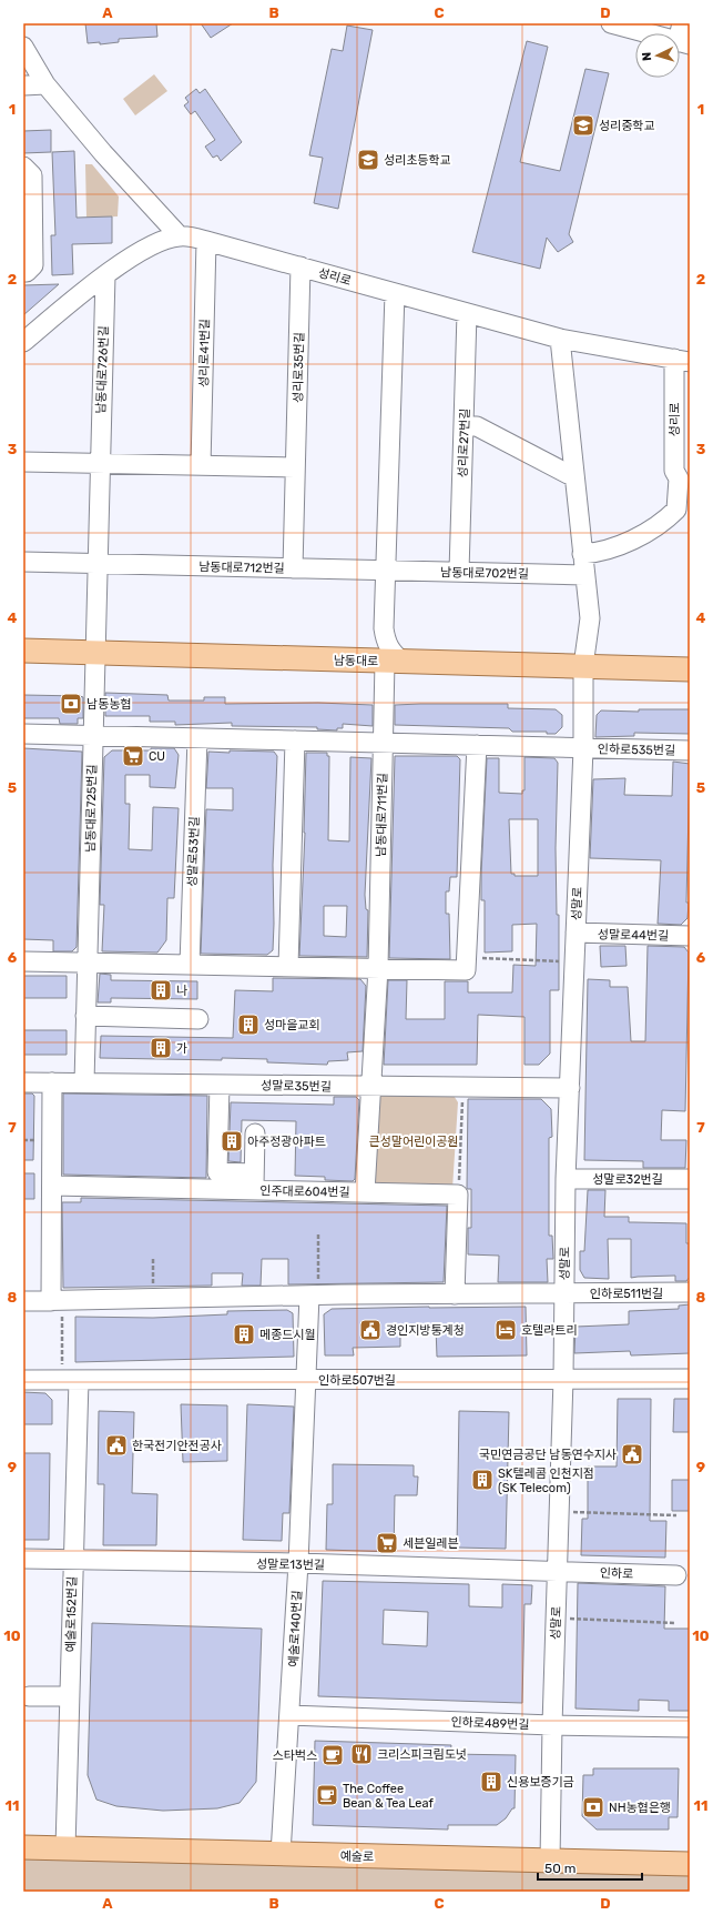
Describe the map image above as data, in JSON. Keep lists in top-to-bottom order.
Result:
{
  "streets": {
    "main road": ["남동대로", "예술로"],
    "street": [
      "성리로",
      "성리로41번길",
      "성리로35번길",
      "남동대로726번길",
      "성리로27번길",
      "남동대로712번길",
      "남동대로702번길",
      "인하로535번길",
      "남동대로725번길",
      "남동대로711번길",
      "성말로53번길",
      "성말로",
      "성말로44번길",
      "성말로35번길",
      "성말로32번길",
      "인주대로604번길",
      "인하로511번길",
      "인하로507번길",
      "성말로13번길",
      "인하로",
      "예술로152번길",
      "예술로140번길",
      "인하로489번길"
    ]
  },
  "crossings": [
    ["성리로", "성리로41번길"],
    ["성리로", "성리로35번길"],
    ["성리로", "남동대로726번길"],
    ["성리로", "성리로27번길"],
    ["성리로35번길", "남동대로712번길"],
    ["남동대로726번길", "남동대로712번길"],
    ["남동대로726번길", "남동대로"],
    ["남동대로726번길", "남동대로725번길"],
    ["성리로27번길", "남동대로702번길"],
    ["남동대로712번길", "남동대로702번길"],
    ["남동대로", "남동대로725번길"],
    ["남동대로", "남동대로711번길"],
    ["남동대로", "성말로"],
    ["인하로535번길", "성말로"],
    ["남동대로725번길", "성말로35번길"],
    ["남동대로711번길", "성말로35번길"],
    ["남동대로711번길", "인주대로604번길"],
    ["성말로", "성말로44번길"],
    ["성말로", "성말로35번길"],
    ["성말로", "성말로32번길"],
    ["성말로", "인하로511번길"],
    ["성말로", "인하로507번길"],
    ["성말로", "성말로13번길"],
    ["성말로", "인하로"],
    ["성말로", "인하로489번길"],
    ["성말로", "예술로"],
    ["인하로507번길", "예술로152번길"],
    ["인하로507번길", "예술로140번길"],
    ["성말로13번길", "인하로"],
    ["성말로13번길", "예술로152번길"],
    ["성말로13번길", "예술로140번길"],
    ["예술로152번길", "예술로"],
    ["예술로140번길", "인하로489번길"],
    ["예술로140번길", "예술로"]
  ],
  "parks": ["큰성말어린이공원"],
  "places": {
    "school or university": ["성리중학교", "성리초등학교"],
    "bank": ["남동농협", "NH농협은행"],
    "supermarket": ["CU", "세븐일레븐"],
    "building": [
      "나",
      "성마을교회",
      "가",
      "아주정광아파트",
      "메종드시월",
      "SK텔레콤 인천지점 (SK Telecom)",
      "신용보증기금"
    ],
    "public building": ["경인지방통계청", "한국전기안전공사", "국민연금공단 남동연수지사"],
    "hotel": ["호텔라트리"],
    "restaurant": ["크리스피크림도넛"],
    "cafe": ["스타벅스", "The Coffee Bean & Tea Leaf"]
  },
  "scale_bar": "50 m",
  "north": "left",
  "grid": {
    "columns": [
      "A",
      "B",
      "C",
      "D"
    ],
    "rows": [
      "1",
      "2",
      "3",
      "4",
      "5",
      "6",
      "7",
      "8",
      "9",
      "10",
      "11"
    ]
  }
}
